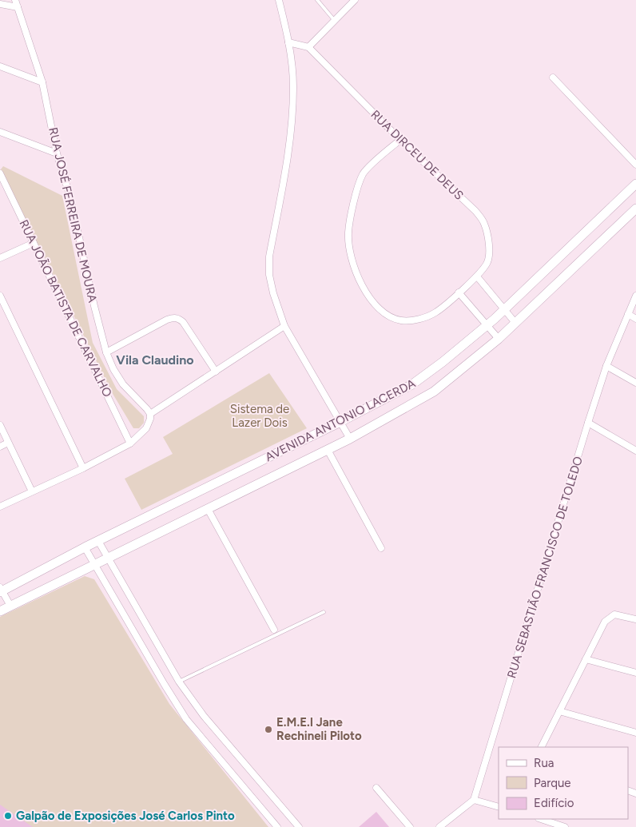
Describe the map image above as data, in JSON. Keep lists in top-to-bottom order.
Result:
{
  "streets": {
    "main road": ["AVENIDA ANTONIO LACERDA"],
    "street": [
      "RUA DIRCEU DE DEUS",
      "RUA JOSÉ FERREIRA DE MOURA",
      "RUA JOÃO BATISTA DE CARVALHO",
      "RUA SEBASTIÃO FRANCISCO DE TOLEDO"
    ]
  },
  "districts": ["Vila Claudino"],
  "parks": ["Sistema de Lazer Dois"],
  "places": ["E.M.E.I Jane Rechineli Piloto", "Galpão de Exposições José Carlos Pinto"],
  "legend": ["Rua", "Parque", "Edifício"]
}
